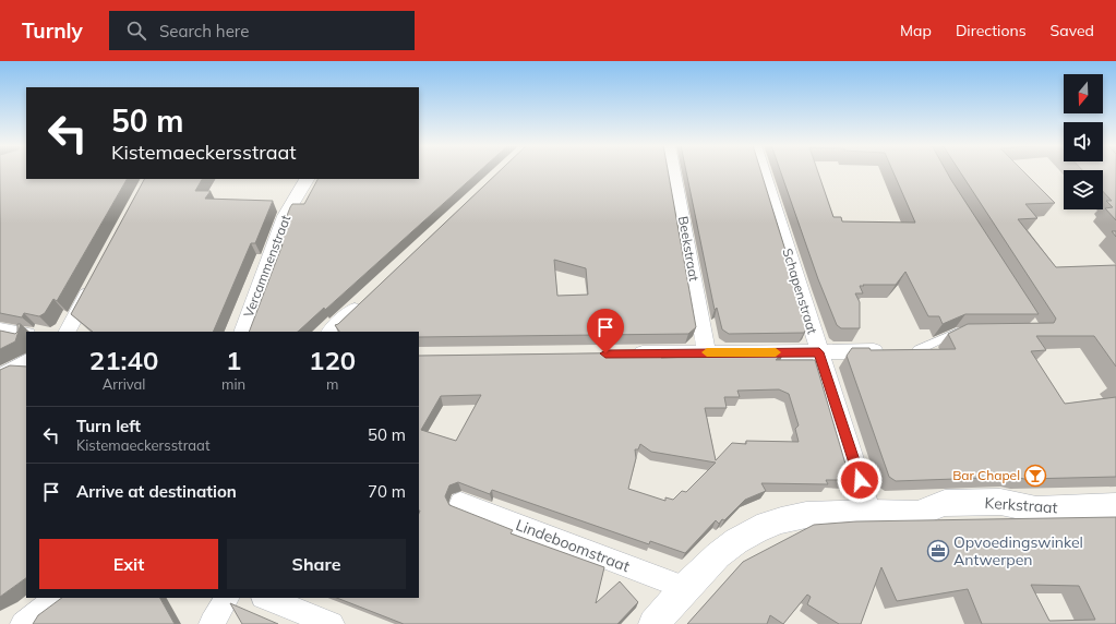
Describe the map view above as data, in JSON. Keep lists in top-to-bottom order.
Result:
{
  "streets": {
    "street": [
      "Beekstraat",
      "Vercammenstraat",
      "Schapenstraat",
      "Kerkstraat",
      "Lindeboomstraat"
    ]
  },
  "crossings": [
    ["Schapenstraat", "Kerkstraat"],
    ["Kerkstraat", "Lindeboomstraat"]
  ],
  "places": {
    "bar": ["Bar Chapel"],
    "office": ["Opvoedingswinkel Antwerpen"]
  },
  "north": "bottom",
  "page": {
    "header": "Turnly",
    "search": "Search here",
    "nav": ["Map", "Directions", "Saved"],
    "turn": ["50 m", "Kistemaeckersstraat"],
    "eta": [
      "21:40",
      "Arrival",
      "1",
      "min",
      "120",
      "m"
    ],
    "list": [
      {
        "name": "Turn left",
        "note": "Kistemaeckersstraat",
        "value": "50 m"
      },
      {
        "name": "Arrive at destination",
        "value": "70 m"
      }
    ],
    "buttons": ["Exit", "Share"]
  }
}
